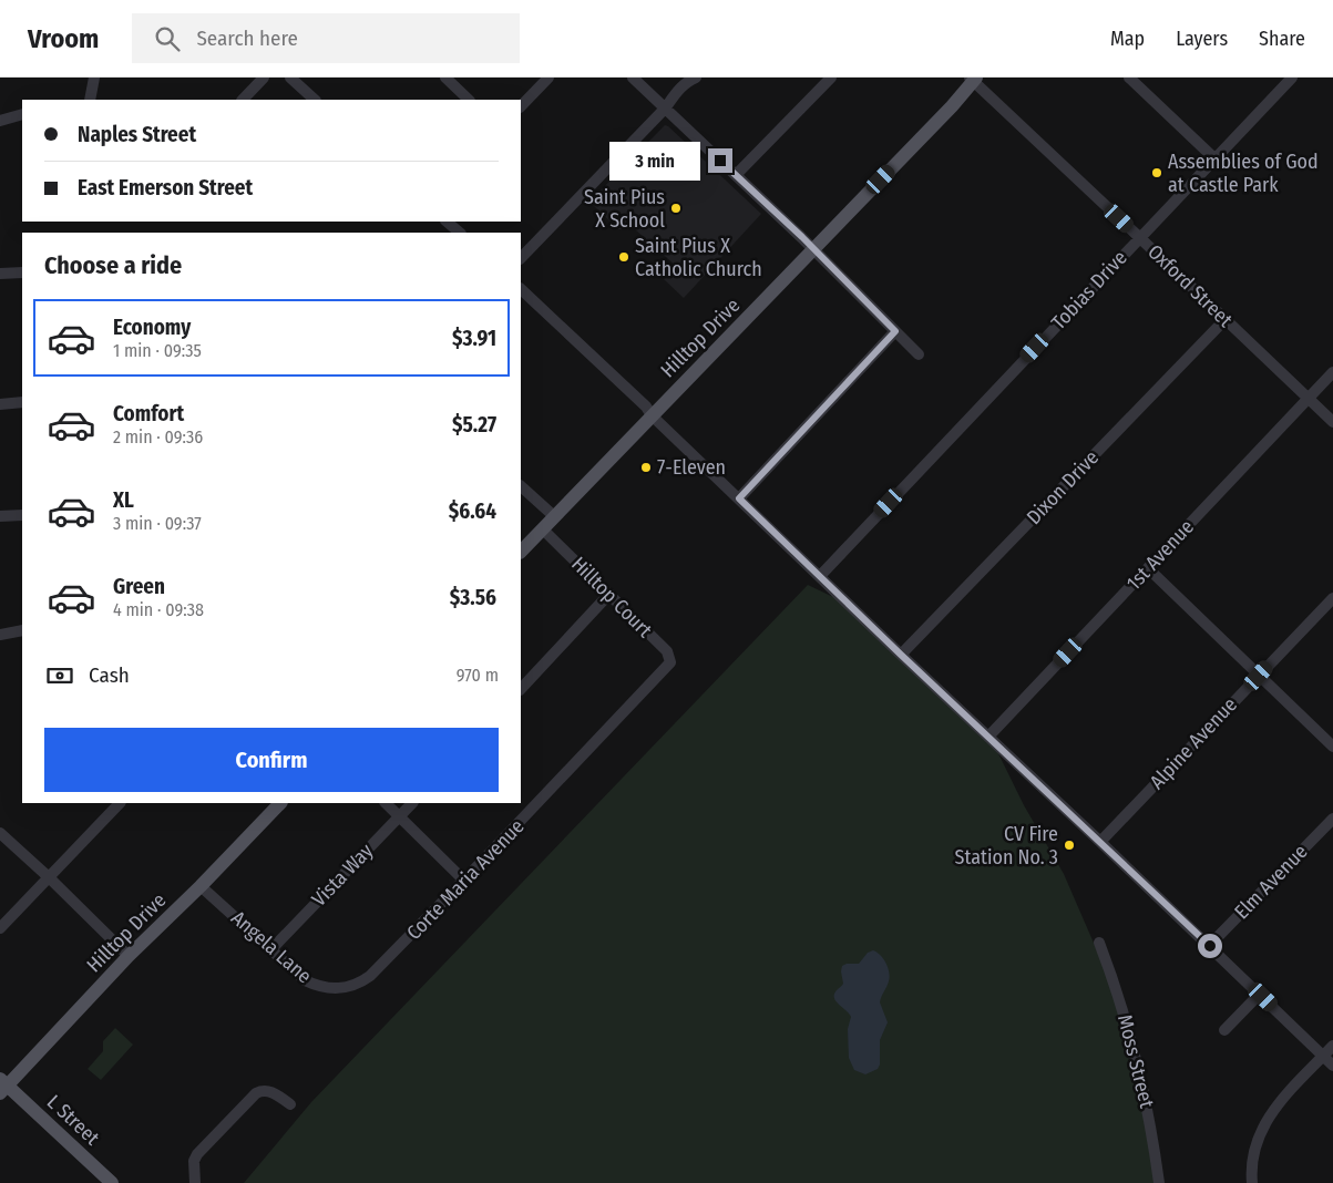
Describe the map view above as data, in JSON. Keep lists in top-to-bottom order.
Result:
{
  "streets": {
    "main road": ["Hilltop Drive", "L Street"],
    "street": [
      "Oxford Street",
      "Tobias Drive",
      "Dixon Drive",
      "1st Avenue",
      "Hilltop Court",
      "Alpine Avenue",
      "Vista Way",
      "Corte Maria Avenue",
      "Elm Avenue",
      "Angela Lane",
      "Moss Street"
    ]
  },
  "crossings": [
    ["Oxford Street", "Tobias Drive"],
    ["Oxford Street", "Hilltop Drive"],
    ["Oxford Street", "Dixon Drive"],
    ["Oxford Street", "1st Avenue"],
    ["Hilltop Drive", "Hilltop Court"],
    ["Hilltop Drive", "Angela Lane"],
    ["Hilltop Drive", "L Street"],
    ["Hilltop Court", "Corte Maria Avenue"],
    ["Vista Way", "Angela Lane"],
    ["Corte Maria Avenue", "Angela Lane"]
  ],
  "places": [
    "Assemblies of God at Castle Park",
    "Saint Pius X School",
    "Saint Pius X Catholic Church",
    "7-Eleven",
    "CV Fire Station No. 3"
  ],
  "page": {
    "header": "Vroom",
    "search": "Search here",
    "nav": ["Map", "Layers", "Share"],
    "banner": ["Naples Street", "East Emerson Street"],
    "bubble": "3 min",
    "heading": "Choose a ride",
    "list": [
      {
        "name": "Economy",
        "note": "1 min · 09:35",
        "value": "$3.91"
      },
      {
        "name": "Comfort",
        "note": "2 min · 09:36",
        "value": "$5.27"
      },
      {
        "name": "XL",
        "note": "3 min · 09:37",
        "value": "$6.64"
      },
      {
        "name": "Green",
        "note": "4 min · 09:38",
        "value": "$3.56"
      }
    ],
    "pay": ["Cash", "970 m"],
    "buttons": "Confirm"
  }
}
